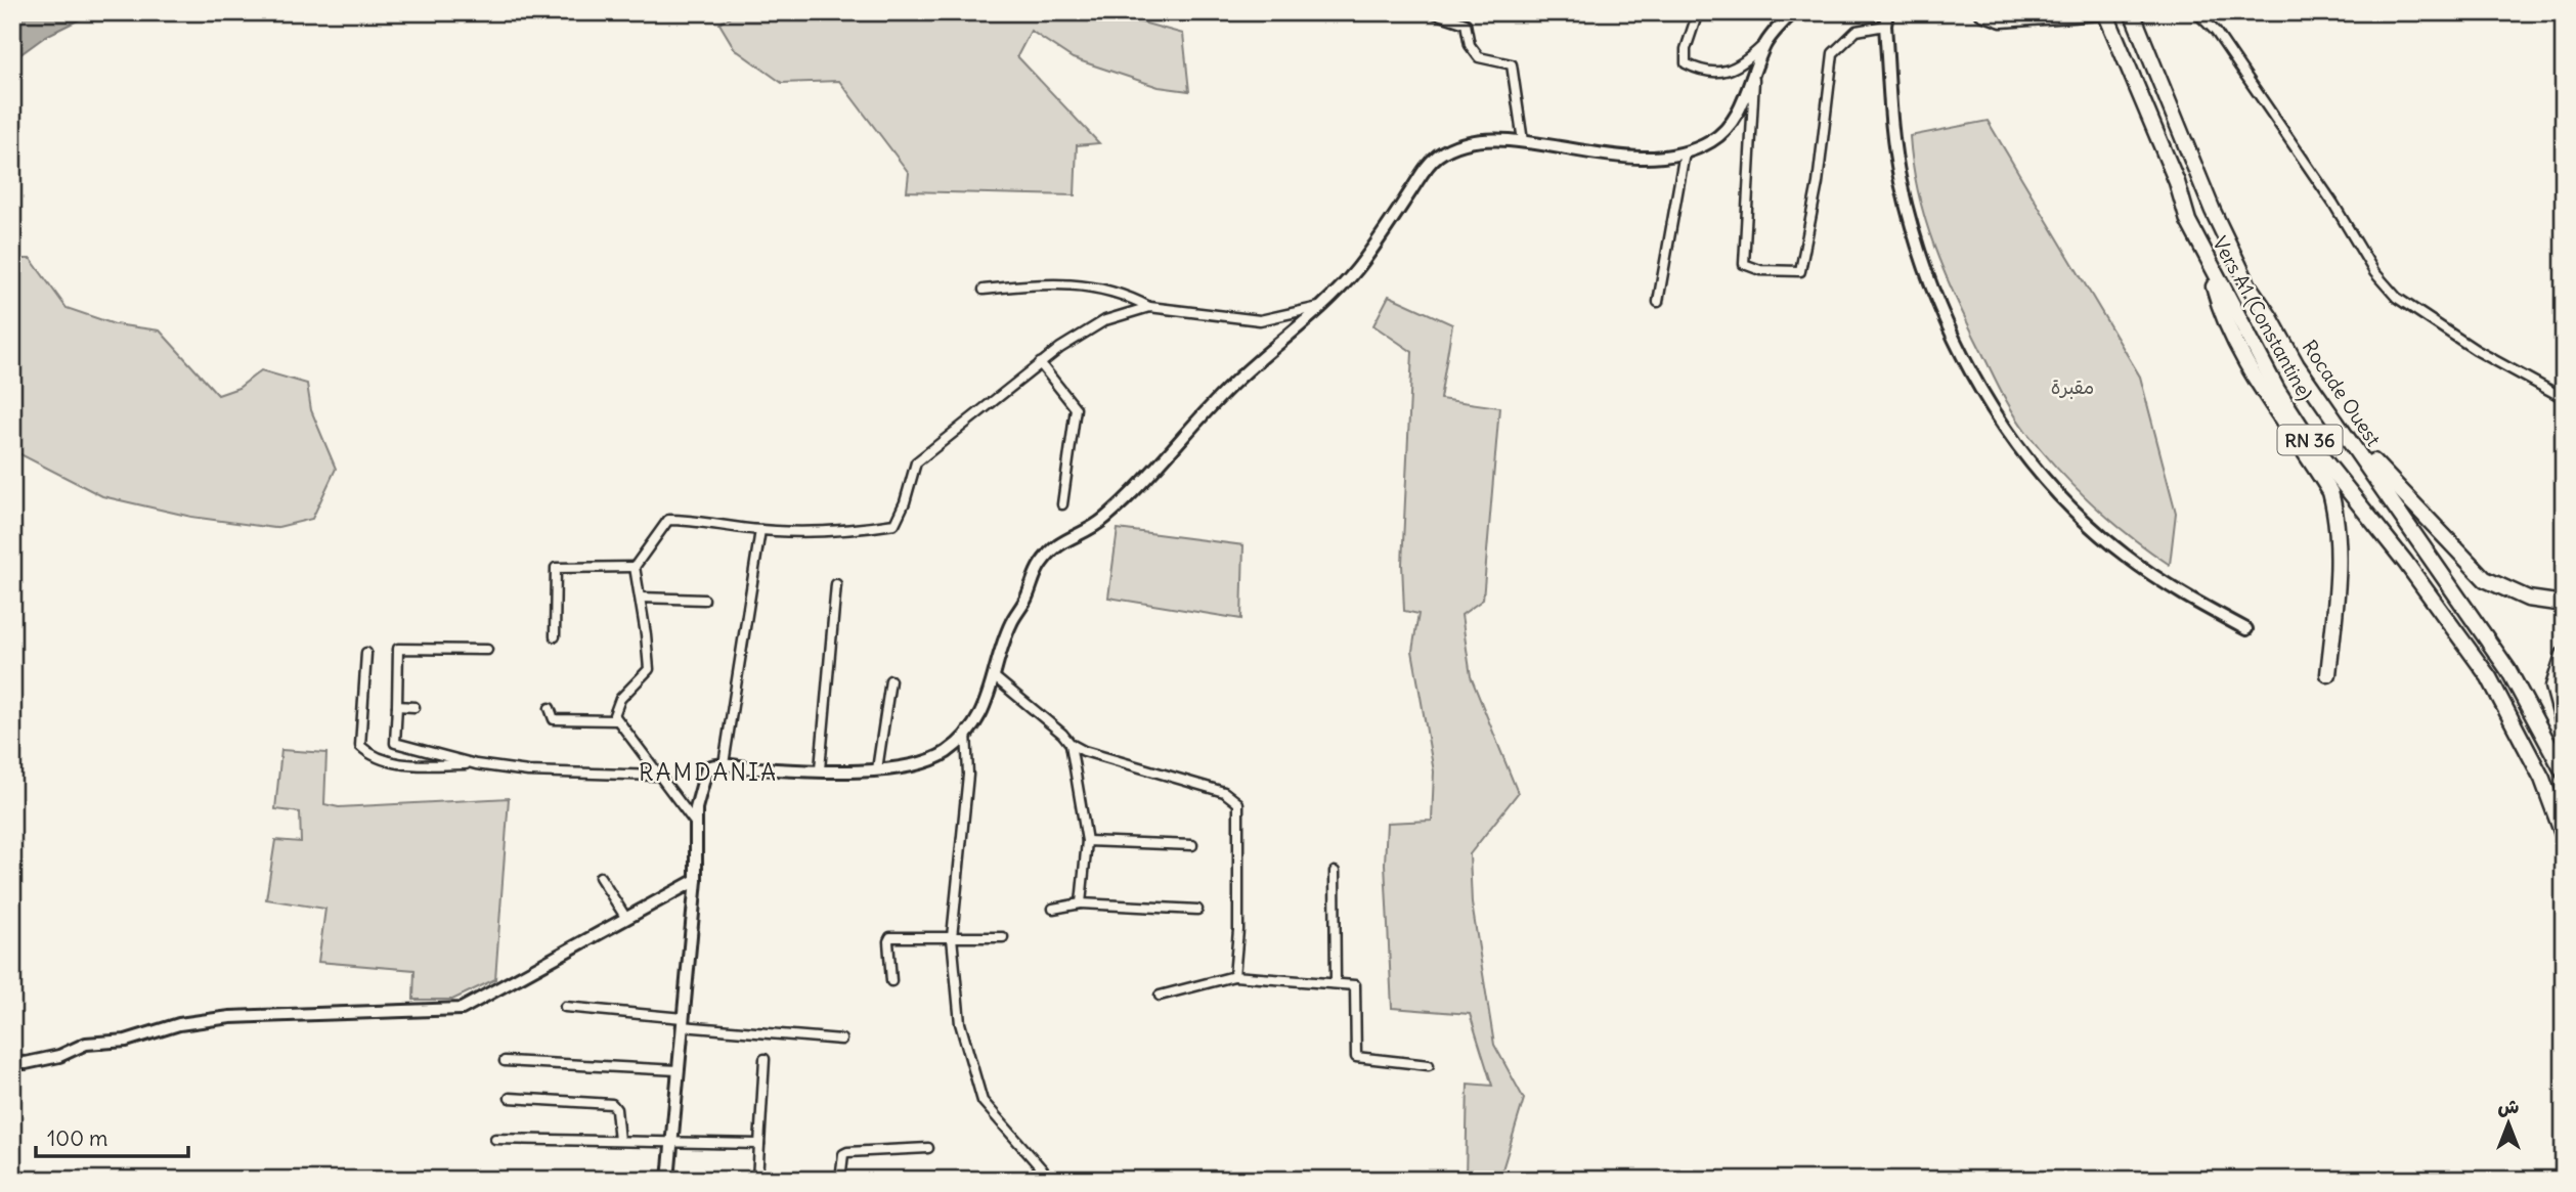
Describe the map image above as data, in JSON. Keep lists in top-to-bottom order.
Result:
{
  "streets": {
    "highway": ["Vers A1 (Constantine)", "Rocade Ouest", "RN 36"]
  },
  "districts": ["RAMDANIA"],
  "parks": ["مقبرة"],
  "scale_bar": "100 m",
  "north": "top"
}
